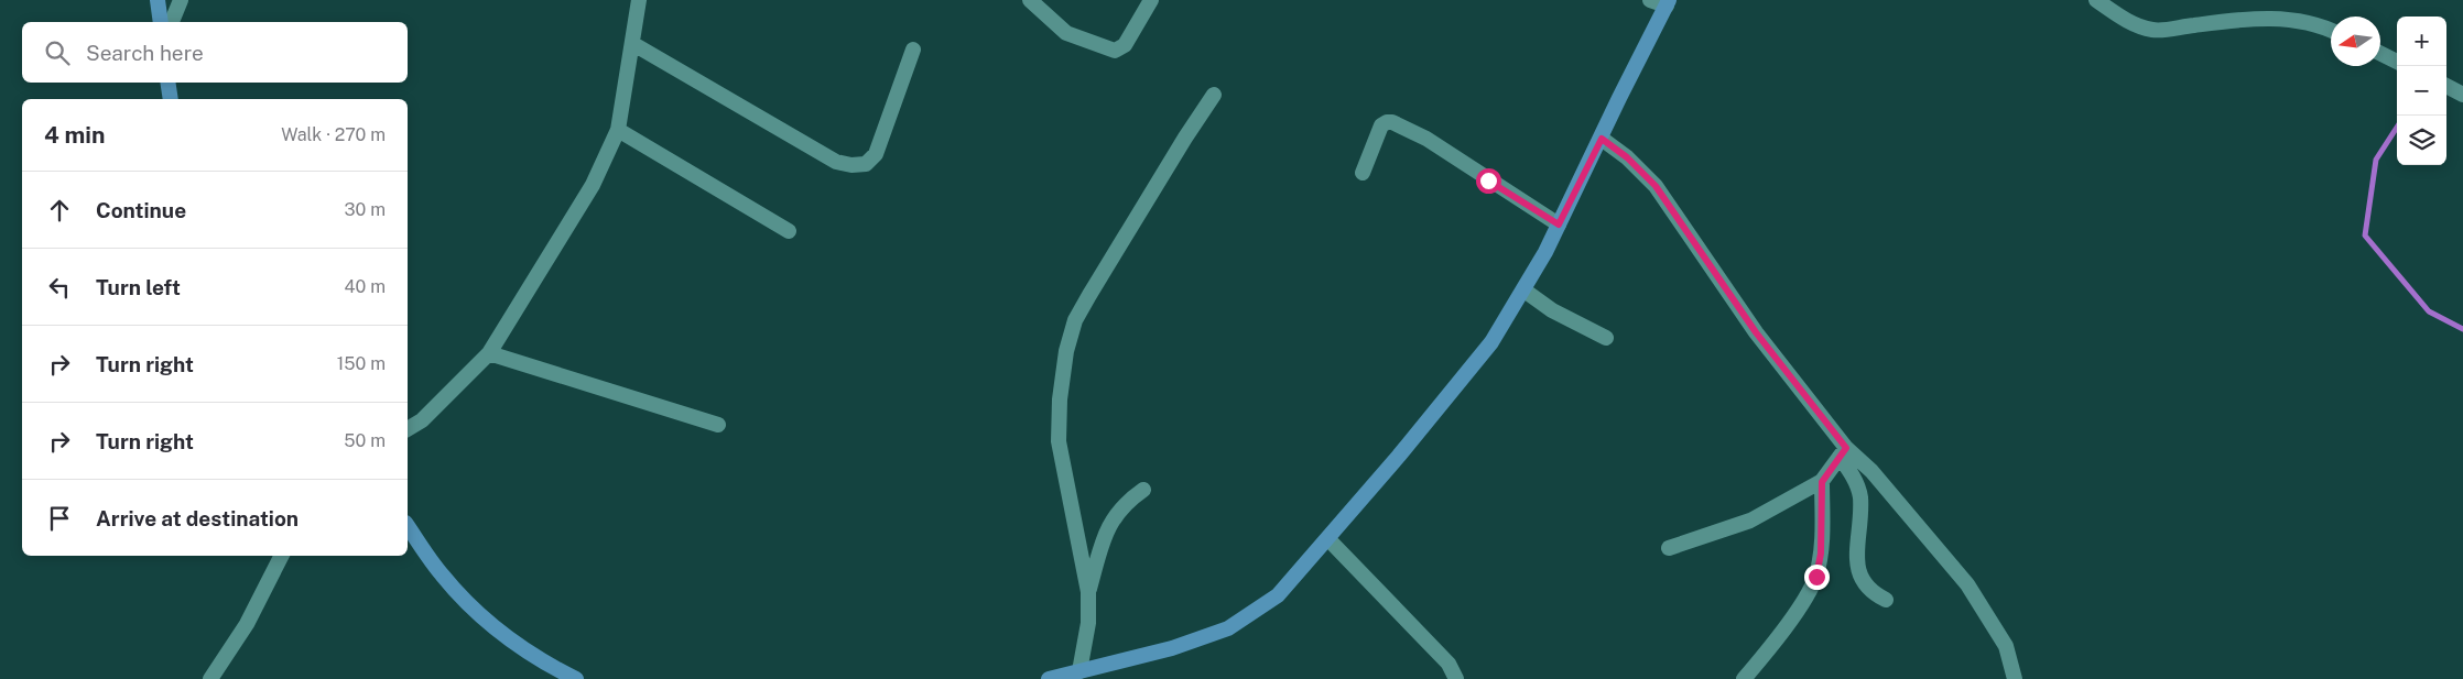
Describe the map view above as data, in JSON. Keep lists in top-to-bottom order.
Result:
{
  "north": "left",
  "page": {
    "map_buttons": ["+", "−"],
    "search": "Search here",
    "heading": ["4 min", "Walk · 270 m"],
    "list": [
      ["Continue", "30 m"],
      ["Turn left", "40 m"],
      ["Turn right", "150 m"],
      ["Turn right", "50 m"],
      "Arrive at destination"
    ]
  }
}
